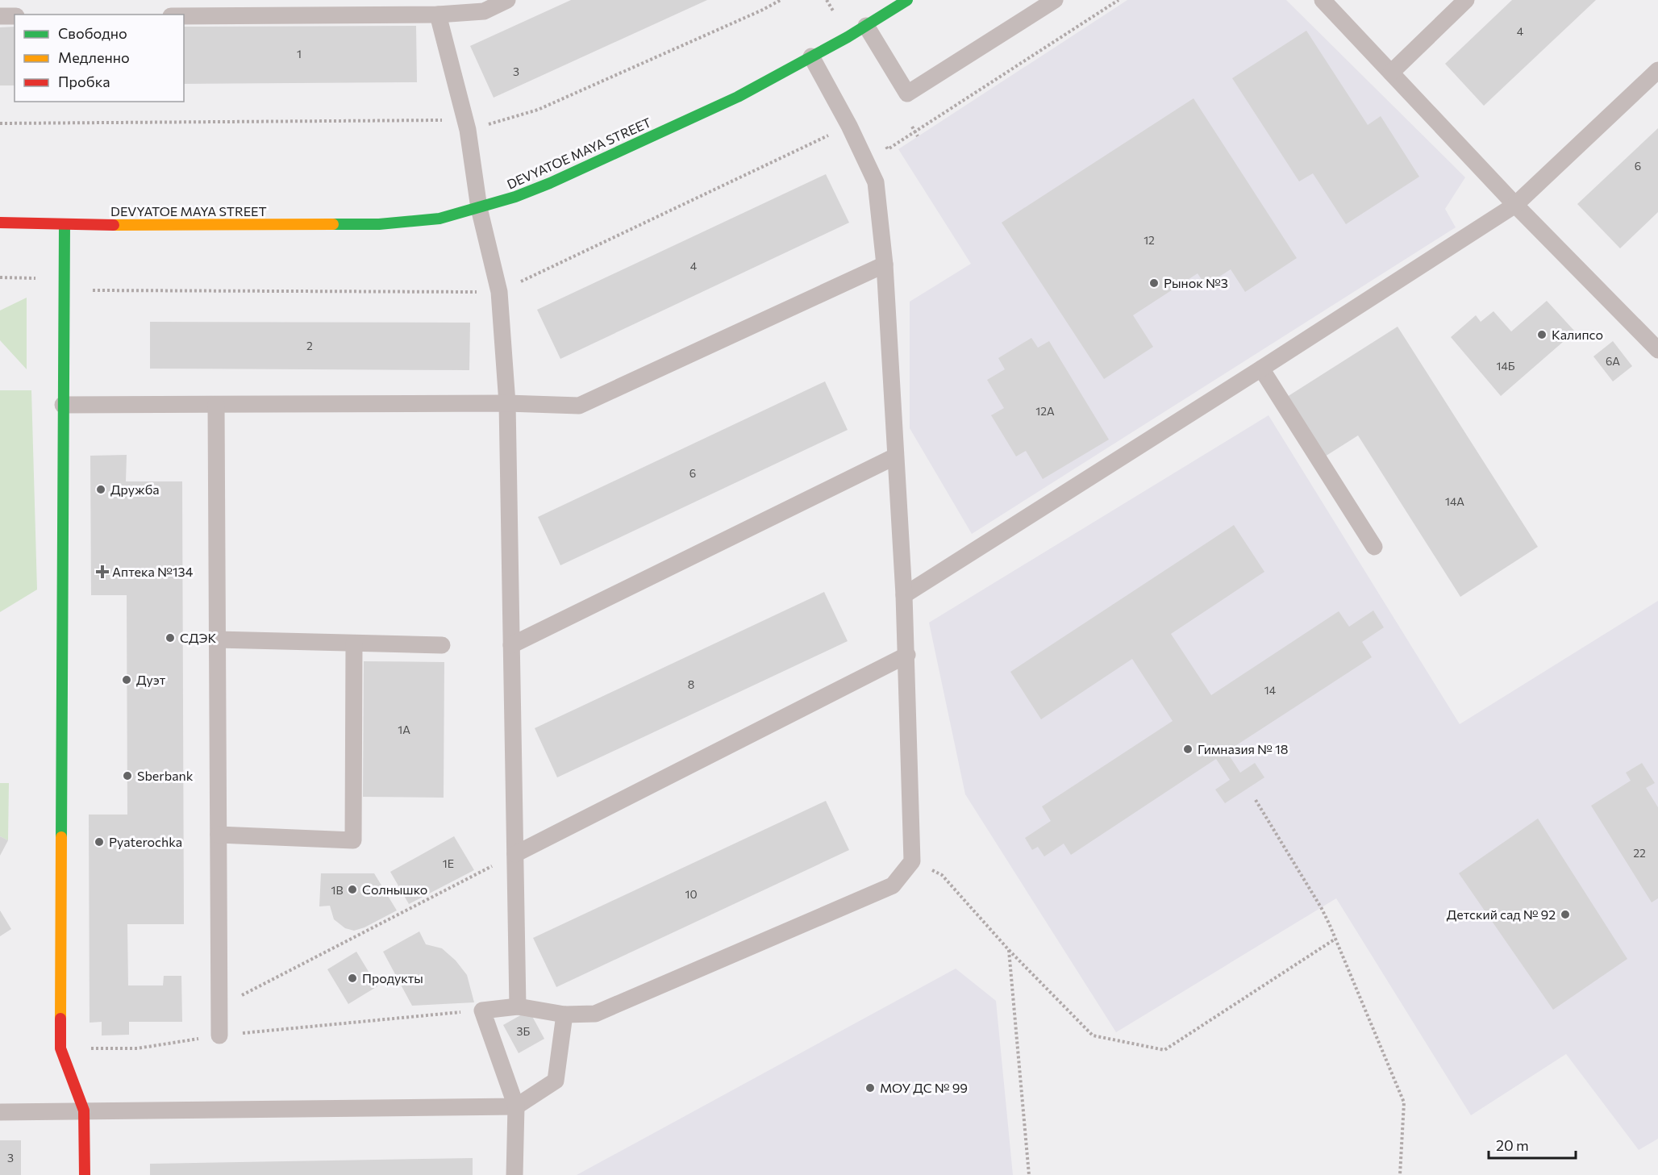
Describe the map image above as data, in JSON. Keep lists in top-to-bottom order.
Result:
{
  "streets": {
    "main road": ["DEVYATOE MAYA STREET"]
  },
  "places": {
    "other": [
      "Рынок №3",
      "Калипсо",
      "Дружба",
      "СДЭК",
      "Дуэт",
      "Гимназия № 18",
      "Sberbank",
      "Pyaterochka",
      "Солнышко",
      "Детский сад № 92",
      "Продукты",
      "МОУ ДС № 99"
    ],
    "health": ["Аптека №134"]
  },
  "house_numbers": [
    "4",
    "1",
    "3",
    "6",
    "12",
    "4",
    "2",
    "6А",
    "14Б",
    "12А",
    "6",
    "14А",
    "8",
    "14",
    "1А",
    "22",
    "1Е",
    "1В",
    "10",
    "3Б",
    "3"
  ],
  "legend": ["Свободно", "Медленно", "Пробка"],
  "scale_bar": "20 m"
}
